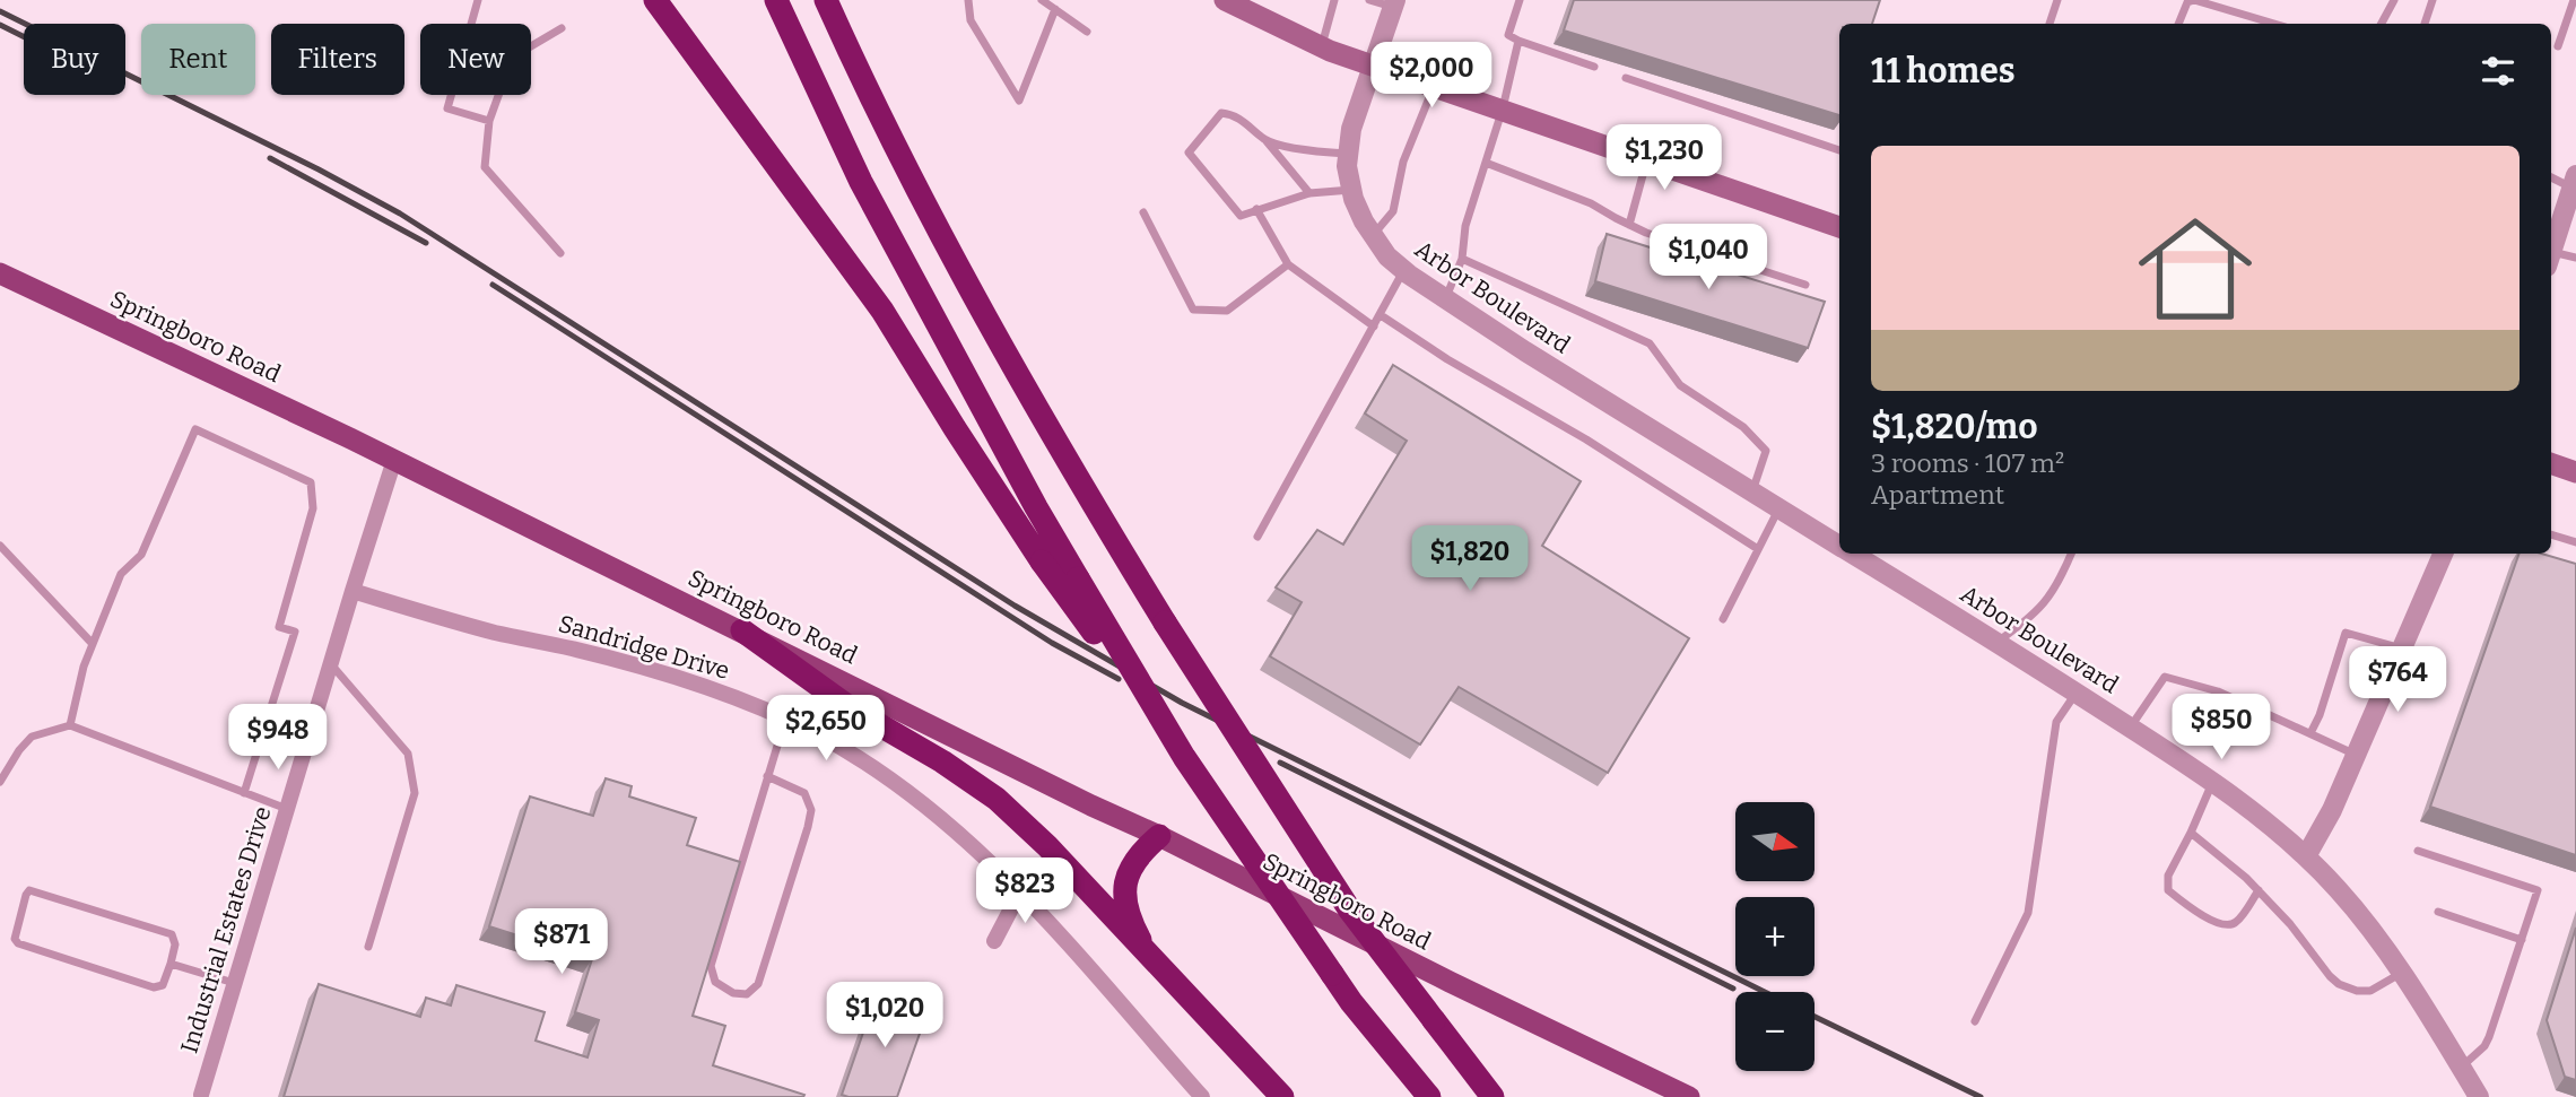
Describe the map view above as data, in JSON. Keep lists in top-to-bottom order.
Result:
{
  "streets": {
    "main road": ["Springboro Road"],
    "street": ["Arbor Boulevard", "Sandridge Drive", "Industrial Estates Drive"]
  },
  "crossings": [
    ["Springboro Road", "Industrial Estates Drive"],
    ["Sandridge Drive", "Industrial Estates Drive"]
  ],
  "north": "right",
  "page": {
    "chip": [
      "Buy",
      "Rent",
      "Filters",
      "New"
    ],
    "heading": "11 homes",
    "price": [
      "$2,000",
      "$1,230",
      "$1,040",
      "$1,820",
      "$764",
      "$850",
      "$2,650",
      "$948",
      "$823",
      "$871",
      "$1,020"
    ],
    "list": [
      {
        "name": "$1,820/mo",
        "note": "3 rooms · 107 m² · Apartment"
      }
    ],
    "map_buttons": ["+", "−"]
  }
}
